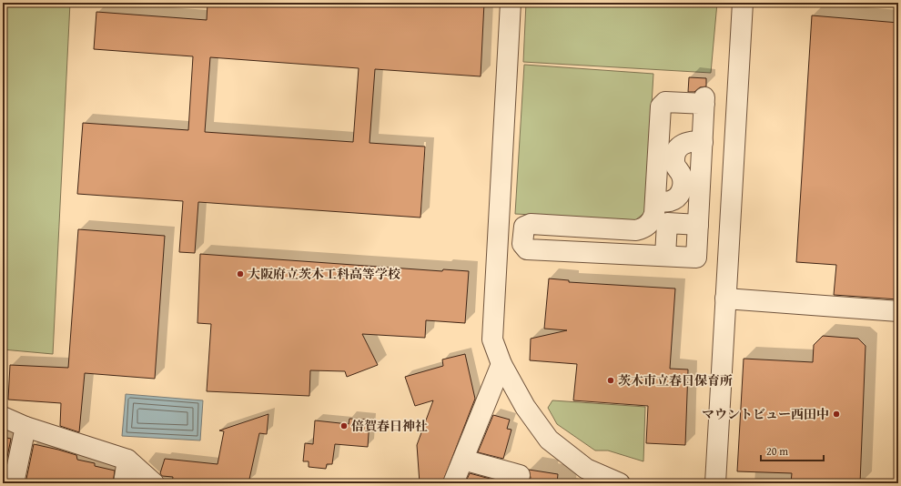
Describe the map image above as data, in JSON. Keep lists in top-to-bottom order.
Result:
{
  "places": [
    "大阪府立茨木工科高等学校",
    "茨木市立春日保育所",
    "マウントビュー西田中",
    "倍賀春日神社"
  ],
  "scale_bar": "20 m"
}
